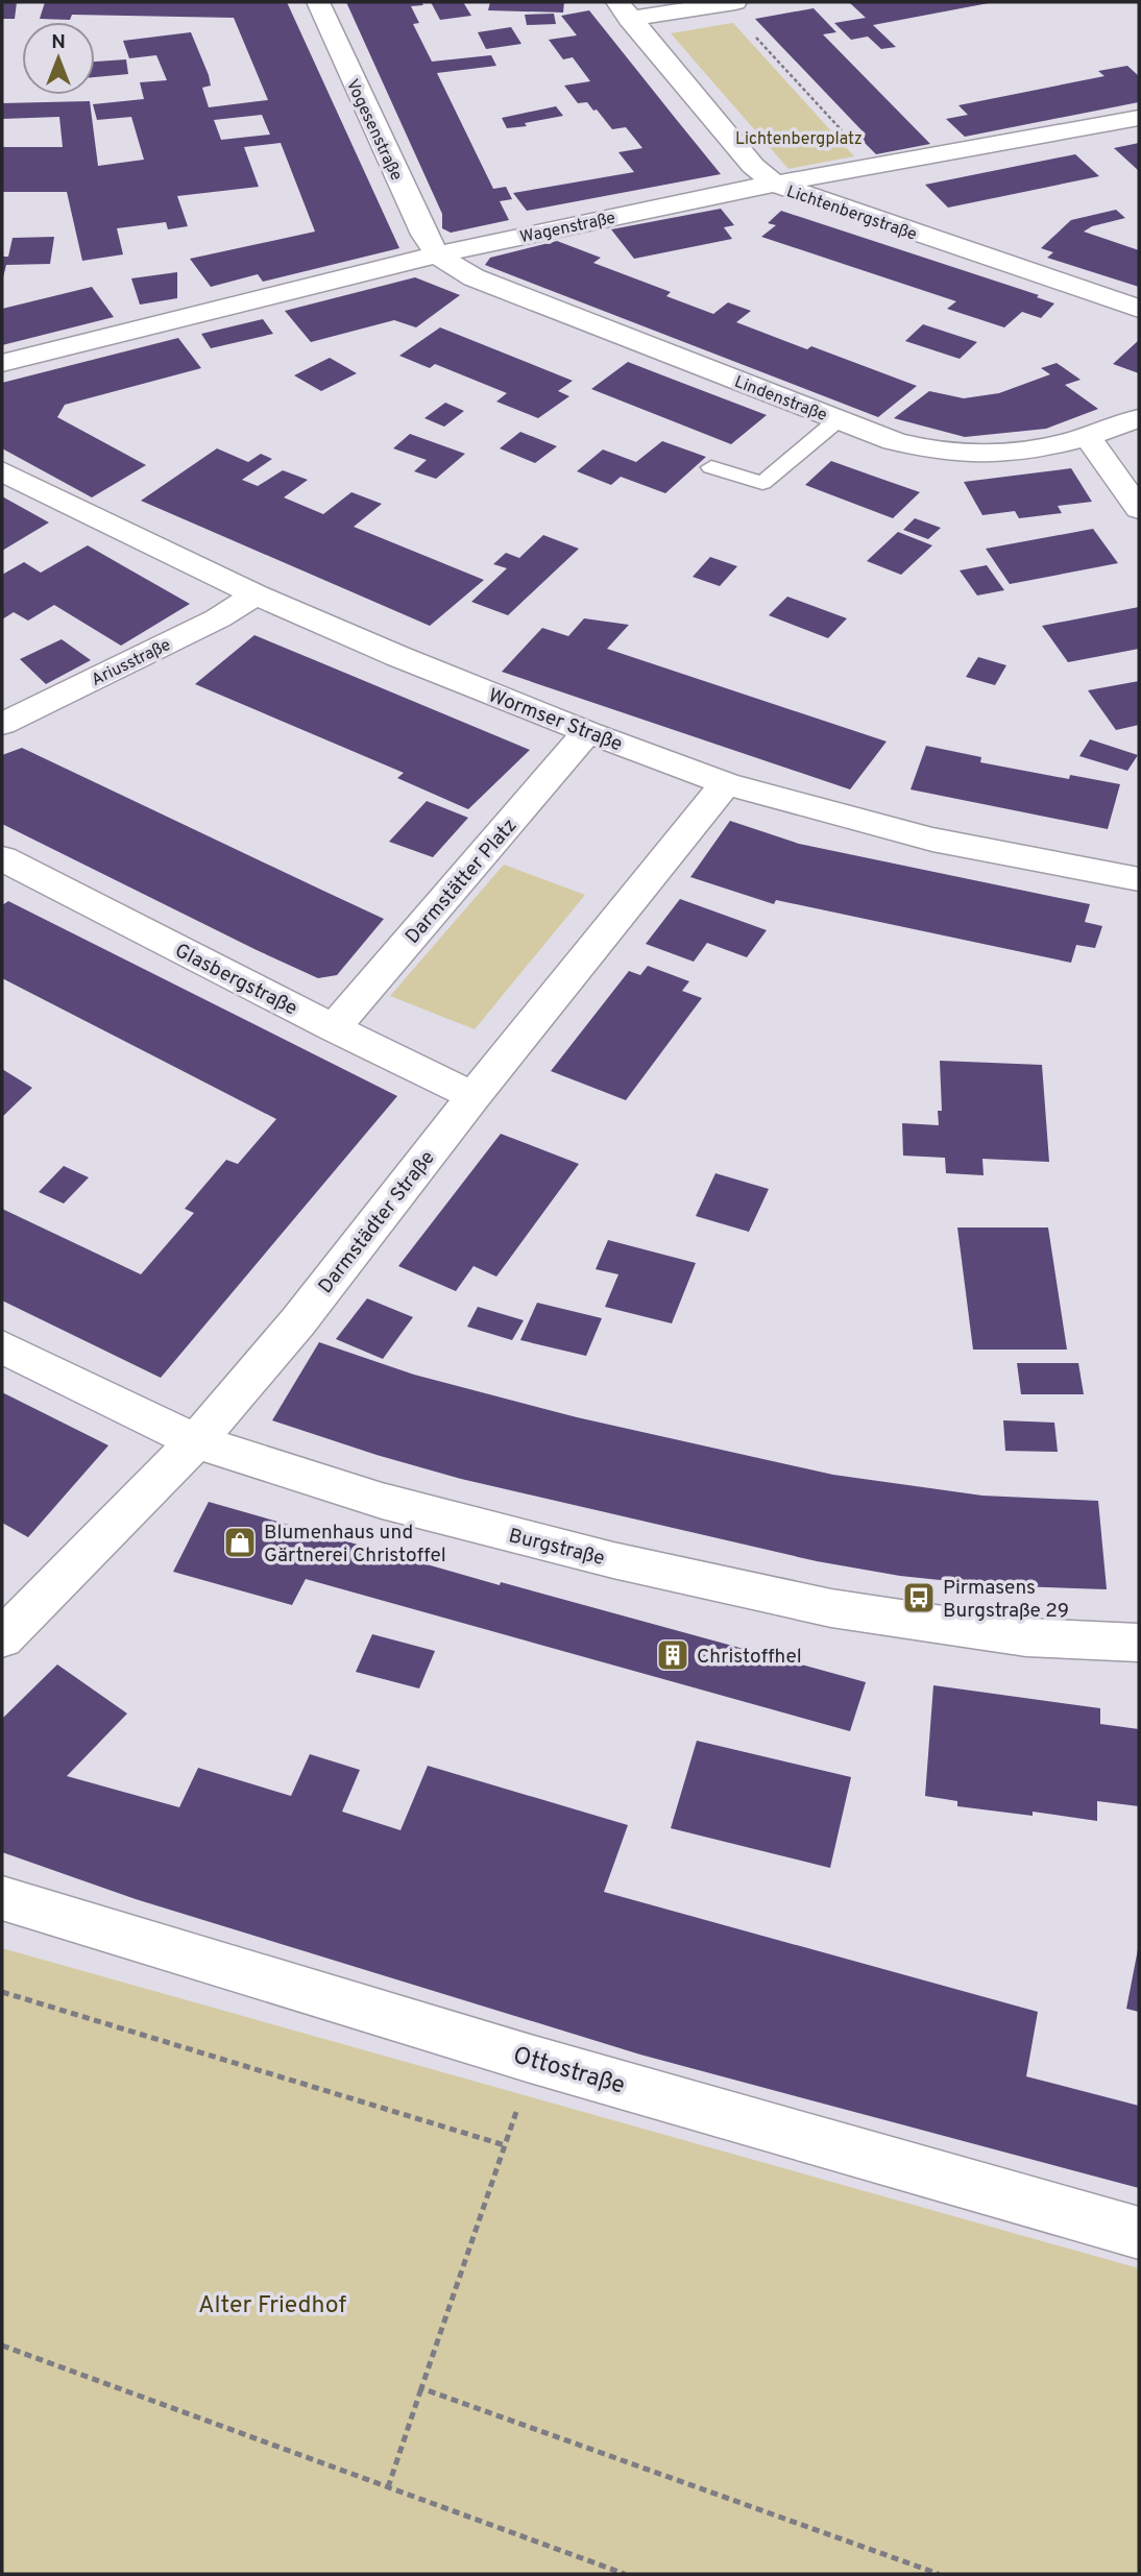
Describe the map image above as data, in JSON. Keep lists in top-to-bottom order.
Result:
{
  "streets": {
    "street": [
      "Vogesenstraße",
      "Lichtenbergstraße",
      "Wagenstraße",
      "Lindenstraße",
      "Ariusstraße",
      "Wormser Straße",
      "Darmstätter Platz",
      "Glasbergstraße",
      "Darmstädter Straße",
      "Burgstraße",
      "Ottostraße"
    ]
  },
  "crossings": [
    ["Vogesenstraße", "Wagenstraße"],
    ["Vogesenstraße", "Lindenstraße"],
    ["Lichtenbergstraße", "Wagenstraße"],
    ["Wagenstraße", "Lindenstraße"],
    ["Ariusstraße", "Wormser Straße"],
    ["Wormser Straße", "Darmstätter Platz"],
    ["Wormser Straße", "Darmstädter Straße"],
    ["Darmstätter Platz", "Glasbergstraße"],
    ["Glasbergstraße", "Darmstädter Straße"],
    ["Darmstädter Straße", "Burgstraße"]
  ],
  "parks": ["Lichtenbergplatz", "Alter Friedhof"],
  "places": {
    "shop": ["Blumenhaus und Gärtnerei Christoffel"],
    "bus stop": ["Pirmasens Burgstraße 29"],
    "building": ["Christoffhel"]
  },
  "north": "top"
}
